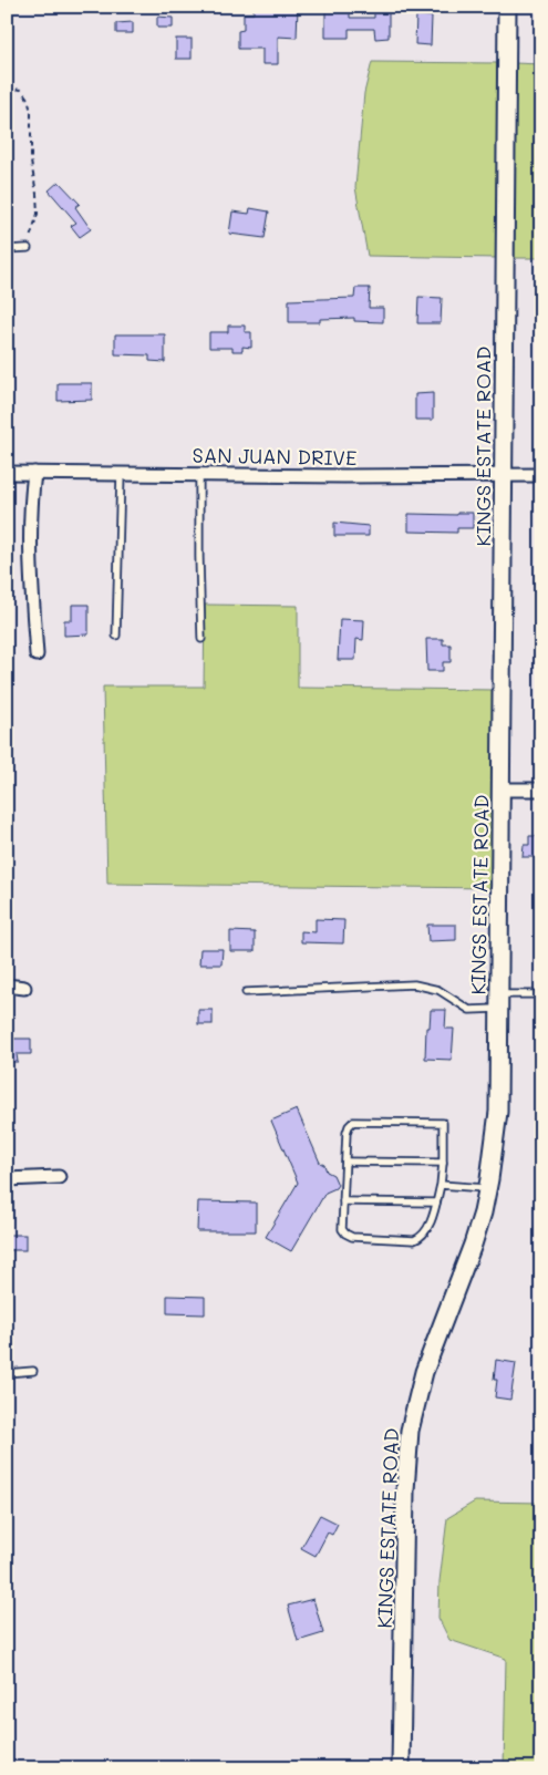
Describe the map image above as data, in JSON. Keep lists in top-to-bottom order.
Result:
{
  "streets": {
    "street": ["KINGS ESTATE ROAD", "SAN JUAN DRIVE"]
  },
  "crossings": [
    ["KINGS ESTATE ROAD", "SAN JUAN DRIVE"]
  ]
}
